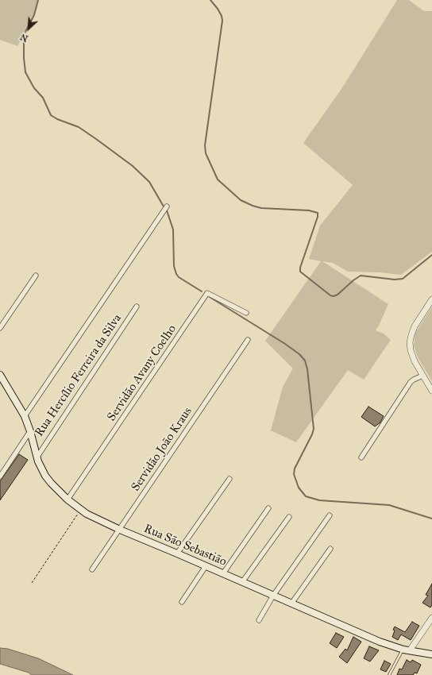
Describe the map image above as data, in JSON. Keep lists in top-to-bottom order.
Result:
{
  "streets": {
    "main road": ["Rua São Sebastião"],
    "street": ["Servidão Avany Coelho", "Rua Hercílio Ferreira da Silva", "Servidão João Kraus"]
  },
  "crossings": [
    ["Servidão Avany Coelho", "Rua São Sebastião"],
    ["Rua Hercílio Ferreira da Silva", "Rua São Sebastião"],
    ["Servidão João Kraus", "Rua São Sebastião"]
  ],
  "north": "bottom left"
}
